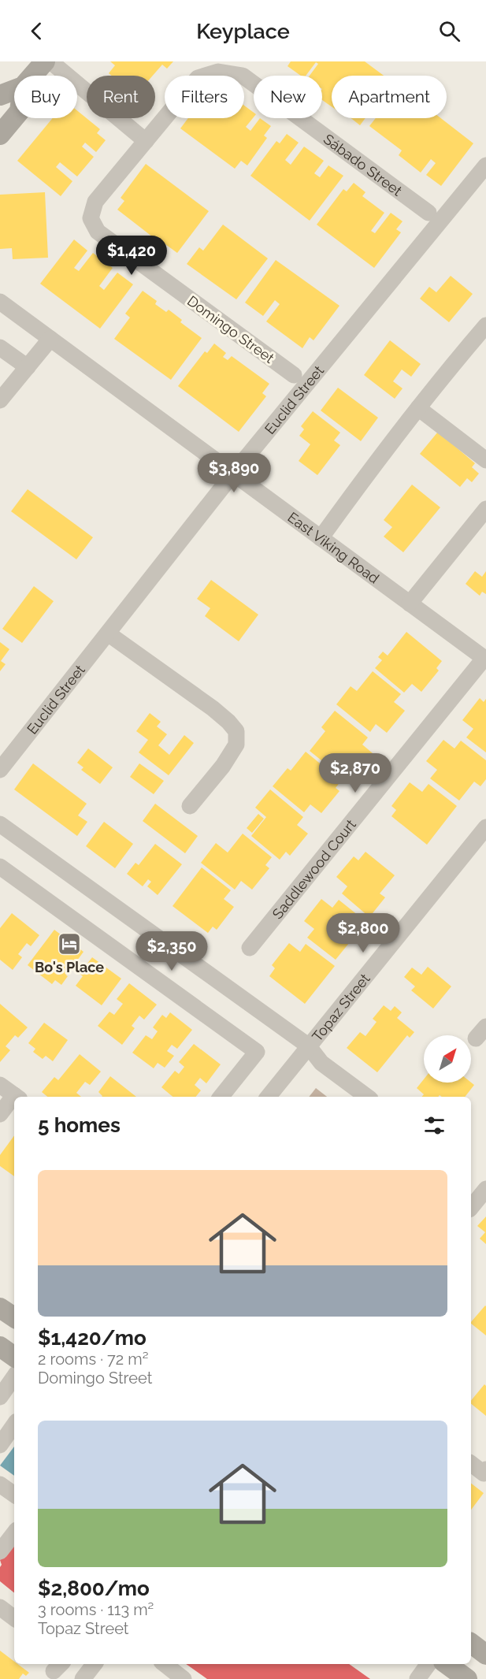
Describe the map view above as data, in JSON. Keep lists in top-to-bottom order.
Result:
{
  "streets": {
    "street": [
      "Sábado Street",
      "Domingo Street",
      "Euclid Street",
      "East Viking Road",
      "Saddlewood Court",
      "Topaz Street"
    ]
  },
  "crossings": [
    ["Sábado Street", "Domingo Street"],
    ["Euclid Street", "East Viking Road"],
    ["East Viking Road", "Saddlewood Court"]
  ],
  "places": {
    "hotel": ["Bo's Place"]
  },
  "north": "top right",
  "page": {
    "header": "Keyplace",
    "chip": [
      "Buy",
      "Rent",
      "Filters",
      "New",
      "Apartment"
    ],
    "price": [
      "$1,420",
      "$3,890",
      "$2,870",
      "$2,800",
      "$2,350"
    ],
    "heading": "5 homes",
    "list": [
      {
        "name": "$1,420/mo",
        "note": "2 rooms · 72 m² · Domingo Street"
      },
      {
        "name": "$2,800/mo",
        "note": "3 rooms · 113 m² · Topaz Street"
      }
    ]
  }
}
